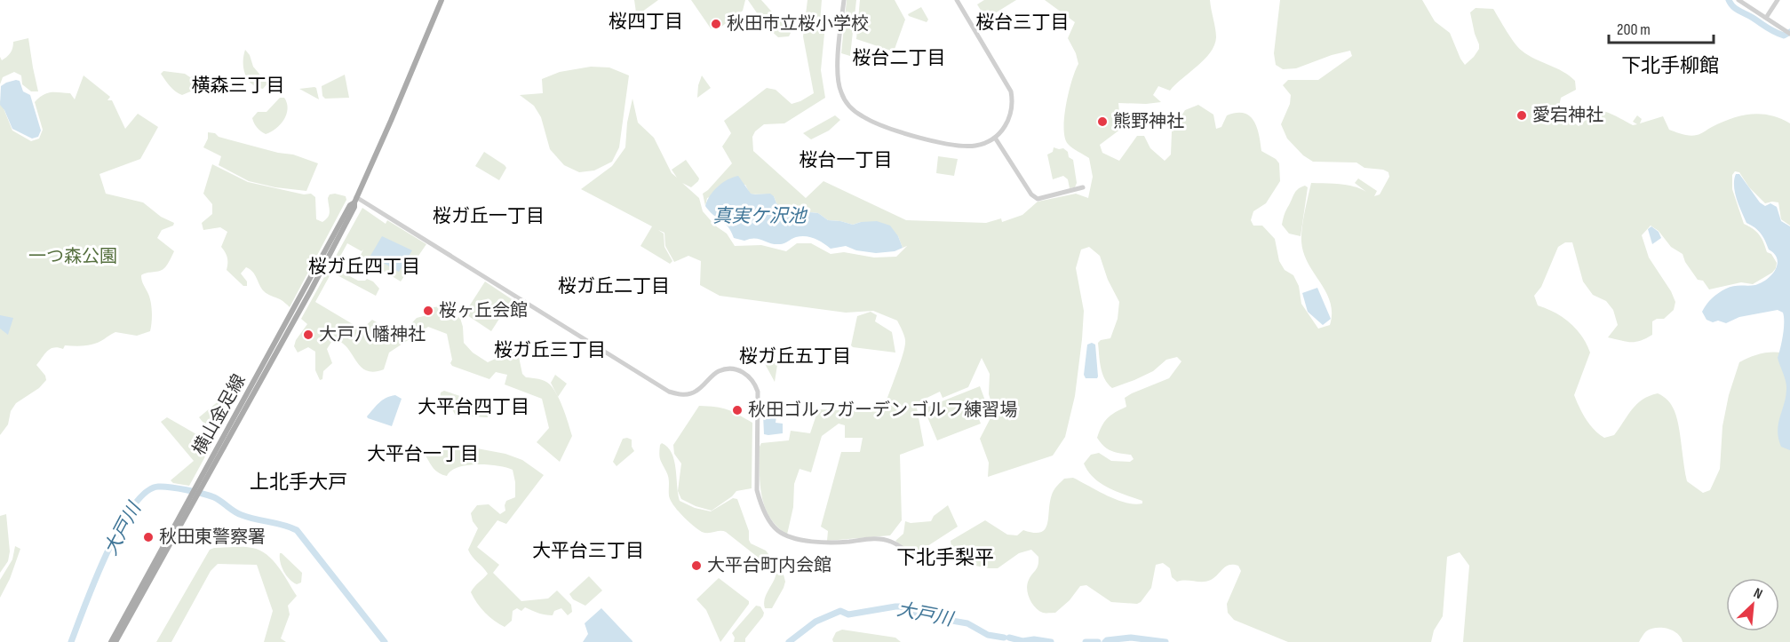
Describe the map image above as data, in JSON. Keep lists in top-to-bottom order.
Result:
{
  "streets": {
    "main road": ["横山金足線"]
  },
  "districts": [
    "桜四丁目",
    "桜台三丁目",
    "桜台二丁目",
    "下北手柳館",
    "横森三丁目",
    "桜台一丁目",
    "桜ガ丘一丁目",
    "桜ガ丘四丁目",
    "桜ガ丘二丁目",
    "桜ガ丘三丁目",
    "桜ガ丘五丁目",
    "大平台四丁目",
    "大平台一丁目",
    "上北手大戸",
    "大平台三丁目",
    "下北手梨平"
  ],
  "water": ["真実ケ沢池", "大戸川"],
  "parks": ["一つ森公園"],
  "places": [
    "秋田市立桜小学校",
    "愛宕神社",
    "熊野神社",
    "桜ヶ丘会館",
    "大戸八幡神社",
    "秋田ゴルフガーデン ゴルフ練習場",
    "秋田東警察署",
    "大平台町内会館"
  ],
  "scale_bar": "200 m",
  "north": "top right"
}
